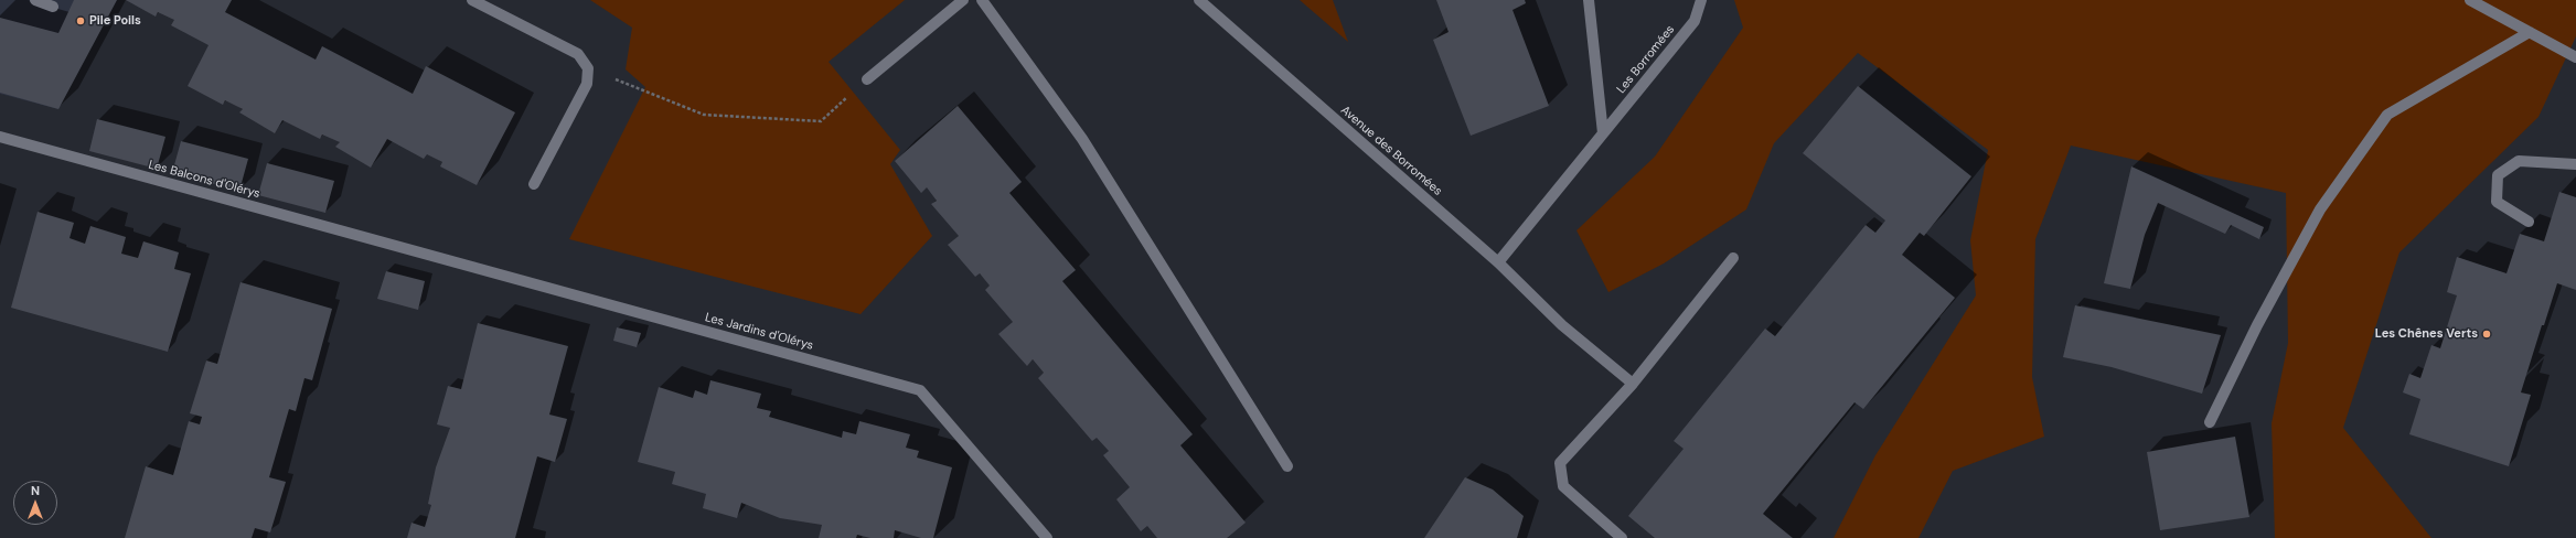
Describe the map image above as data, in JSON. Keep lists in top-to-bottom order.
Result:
{
  "streets": {
    "street": [
      "Les Borromées",
      "Avenue des Borromées",
      "Les Balcons d'Olérys",
      "Les Jardins d'Olérys"
    ]
  },
  "crossings": [
    ["Les Borromées", "Avenue des Borromées"],
    ["Les Balcons d'Olérys", "Les Jardins d'Olérys"]
  ],
  "places": ["Pile Poils", "Les Chênes Verts"],
  "north": "top"
}
